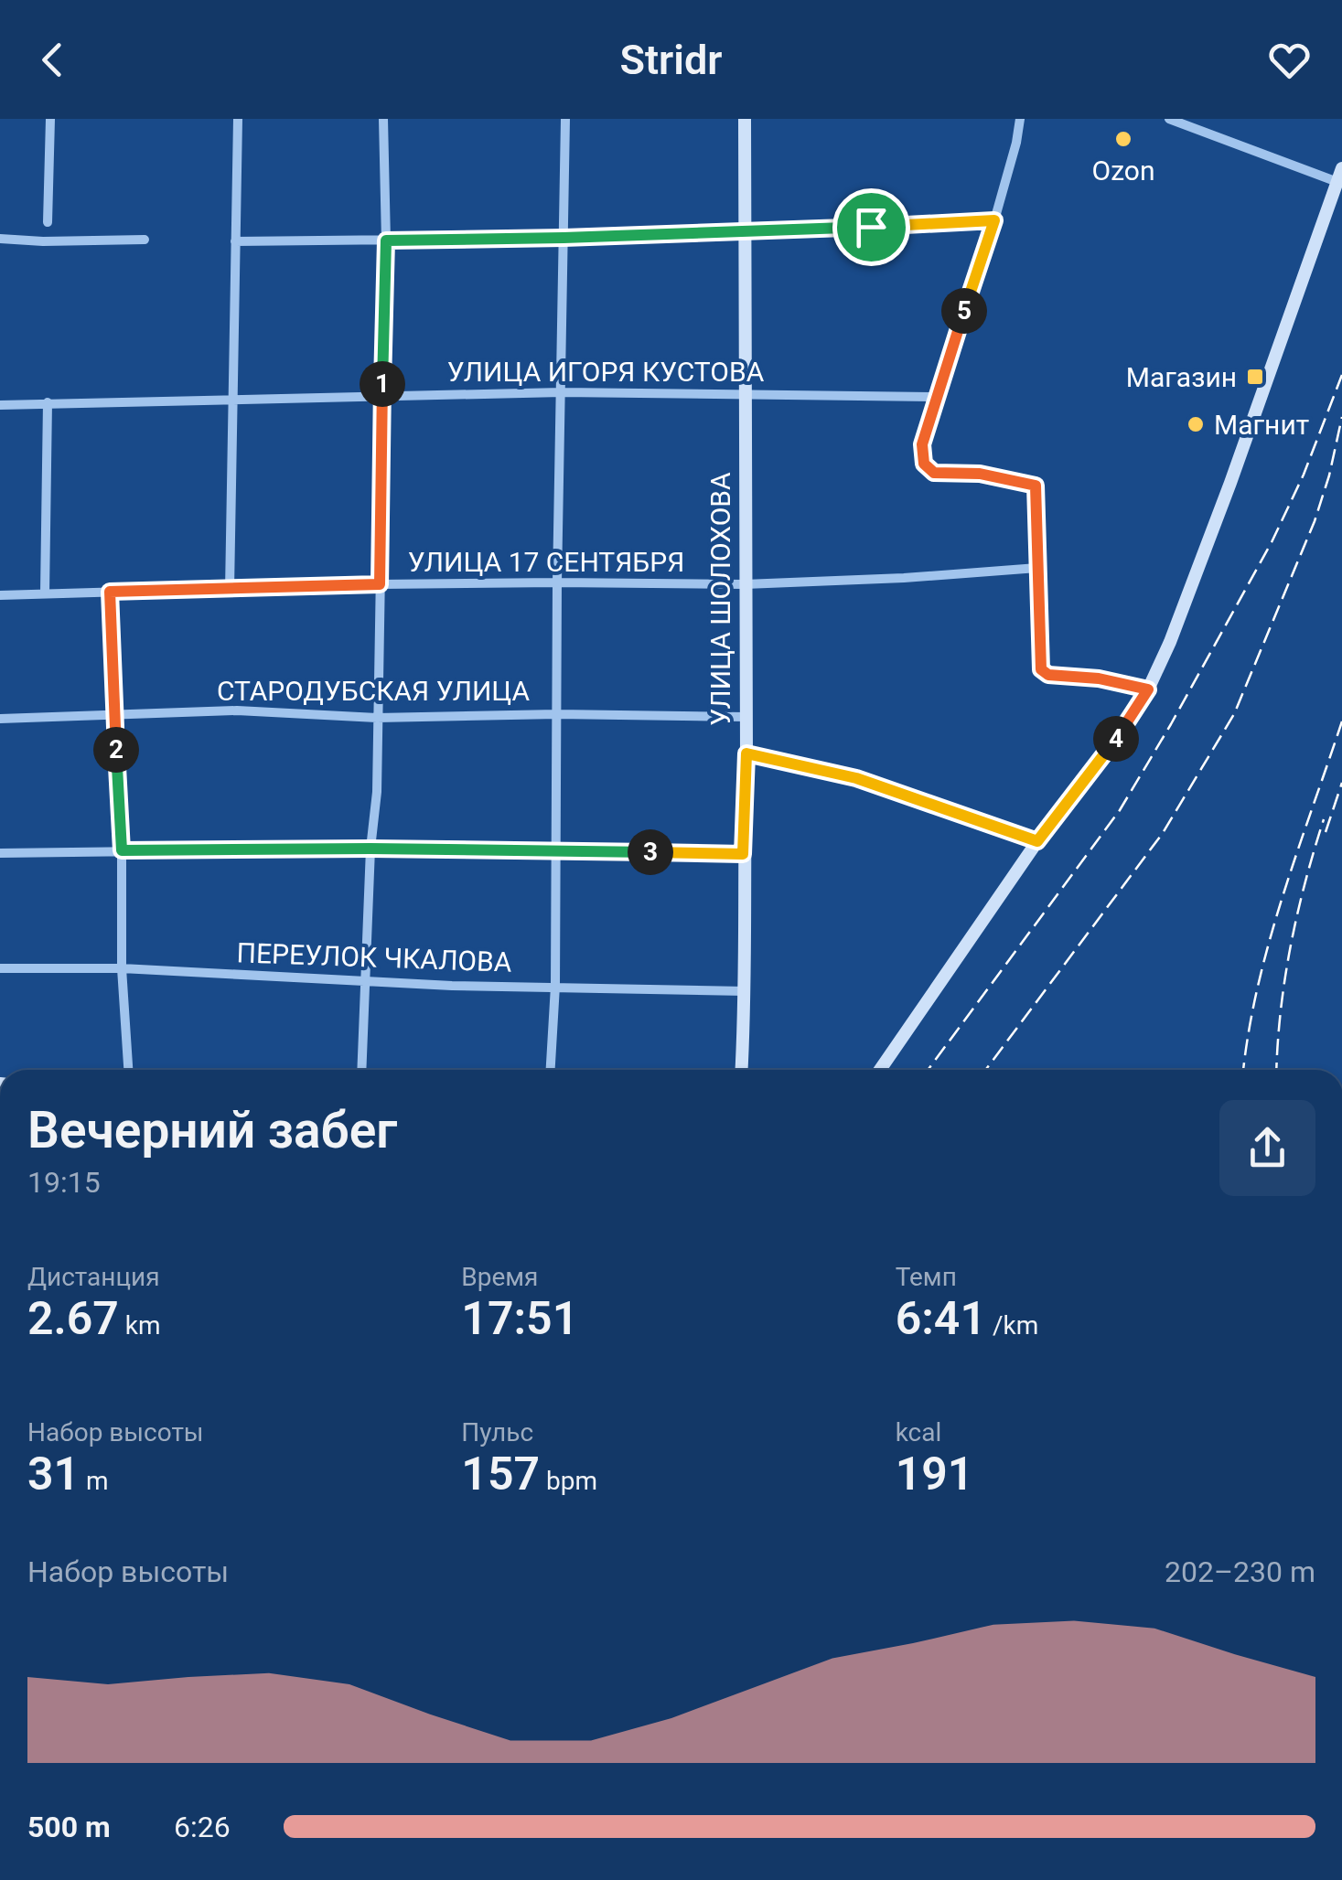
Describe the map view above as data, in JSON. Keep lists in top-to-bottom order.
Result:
{
  "streets": {
    "main road": ["УЛИЦА ШОЛОХОВА"],
    "street": [
      "УЛИЦА ИГОРЯ КУСТОВА",
      "УЛИЦА 17 СЕНТЯБРЯ",
      "СТАРОДУБСКАЯ УЛИЦА",
      "ПЕРЕУЛОК ЧКАЛОВА"
    ]
  },
  "crossings": [
    ["УЛИЦА ИГОРЯ КУСТОВА", "УЛИЦА ШОЛОХОВА"],
    ["УЛИЦА 17 СЕНТЯБРЯ", "УЛИЦА ШОЛОХОВА"],
    ["УЛИЦА ШОЛОХОВА", "СТАРОДУБСКАЯ УЛИЦА"],
    ["УЛИЦА ШОЛОХОВА", "ПЕРЕУЛОК ЧКАЛОВА"]
  ],
  "places": {
    "other": ["Ozon", "Магнит"],
    "transit": ["Магазин"]
  },
  "page": {
    "header": "Stridr",
    "pins": [
      "5",
      "1",
      "4",
      "2",
      "3"
    ],
    "heading": ["Вечерний забег", "19:15"],
    "stats": [
      ["Дистанция", "2.67 km"],
      ["Время", "17:51"],
      ["Темп", "6:41 /km"],
      ["Набор высоты", "31 m"],
      ["Пульс", "157 bpm"],
      ["kcal", "191"]
    ],
    "chart": ["Набор высоты", "202–230 m"],
    "list": [
      {
        "name": "500 m",
        "note": "6:26"
      }
    ]
  }
}
